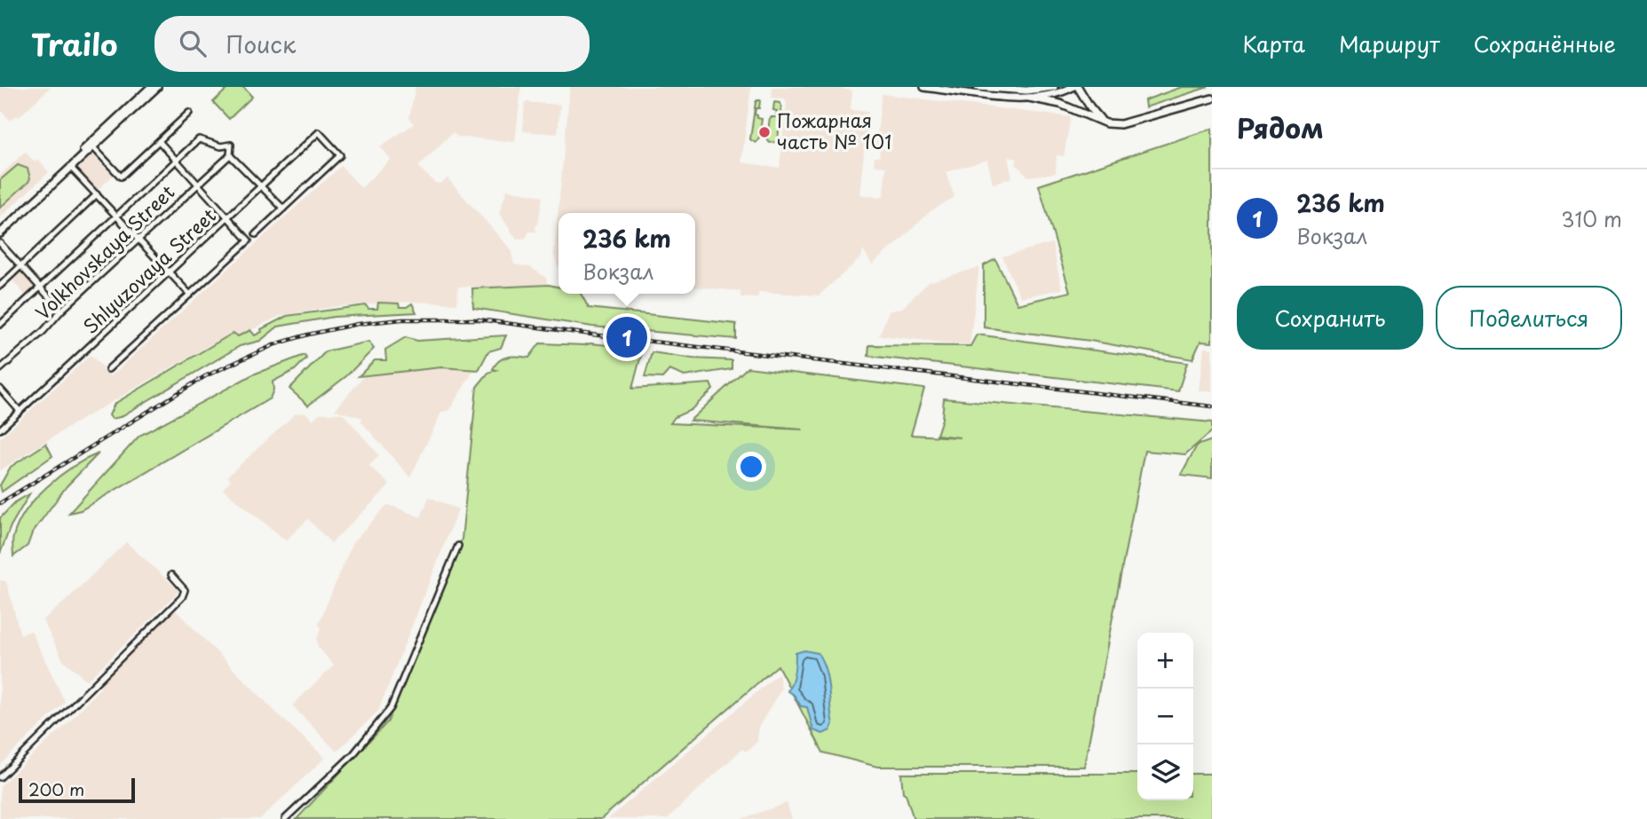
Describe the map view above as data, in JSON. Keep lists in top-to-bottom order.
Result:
{
  "streets": {
    "street": ["Volkhovskaya Street", "Shlyuzovaya Street"]
  },
  "places": ["Пожарная часть № 101"],
  "scale_bar": "200 m",
  "page": {
    "header": "Trailo",
    "search": "Поиск",
    "nav": ["Карта", "Маршрут", "Сохранённые"],
    "heading": "Рядом",
    "list": [
      {
        "mark": "1",
        "name": "236 km",
        "note": "Вокзал",
        "value": "310 m"
      }
    ],
    "popup": ["236 km", "Вокзал"],
    "buttons": ["Сохранить", "Поделиться"],
    "pins": "1",
    "map_buttons": ["+", "−"],
    "scale": "200 m"
  }
}
